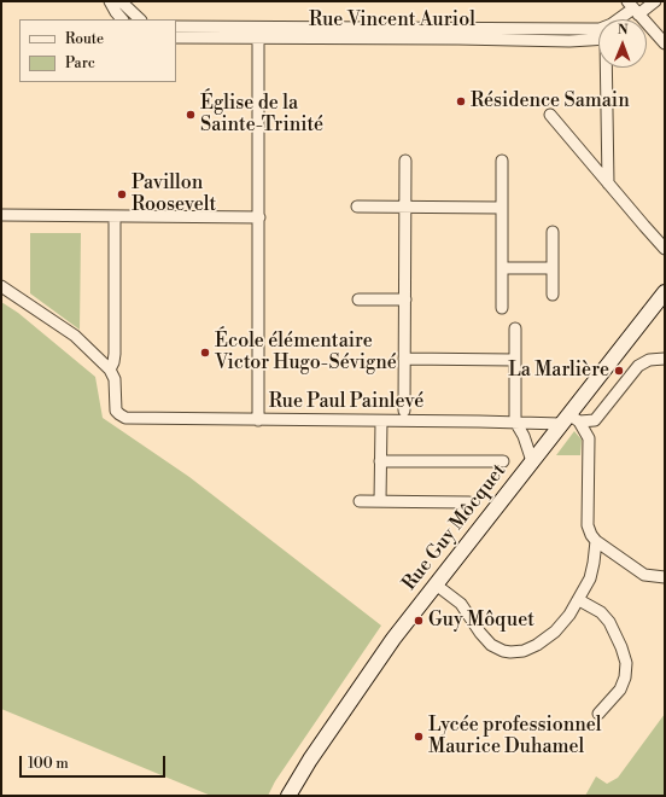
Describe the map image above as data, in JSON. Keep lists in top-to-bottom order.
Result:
{
  "streets": {
    "street": ["Rue Vincent Auriol", "Rue Paul Painlevé", "Rue Guy Môcquet"]
  },
  "crossings": [
    ["Rue Paul Painlevé", "Rue Guy Môcquet"]
  ],
  "places": [
    "Résidence Samain",
    "Église de la Sainte-Trinité",
    "Pavillon Roosevelt",
    "École élémentaire Victor Hugo-Sévigné",
    "La Marlière",
    "Guy Môquet",
    "Lycée professionnel Maurice Duhamel"
  ],
  "legend": ["Route", "Parc"],
  "scale_bar": "100 m",
  "north": "top"
}
